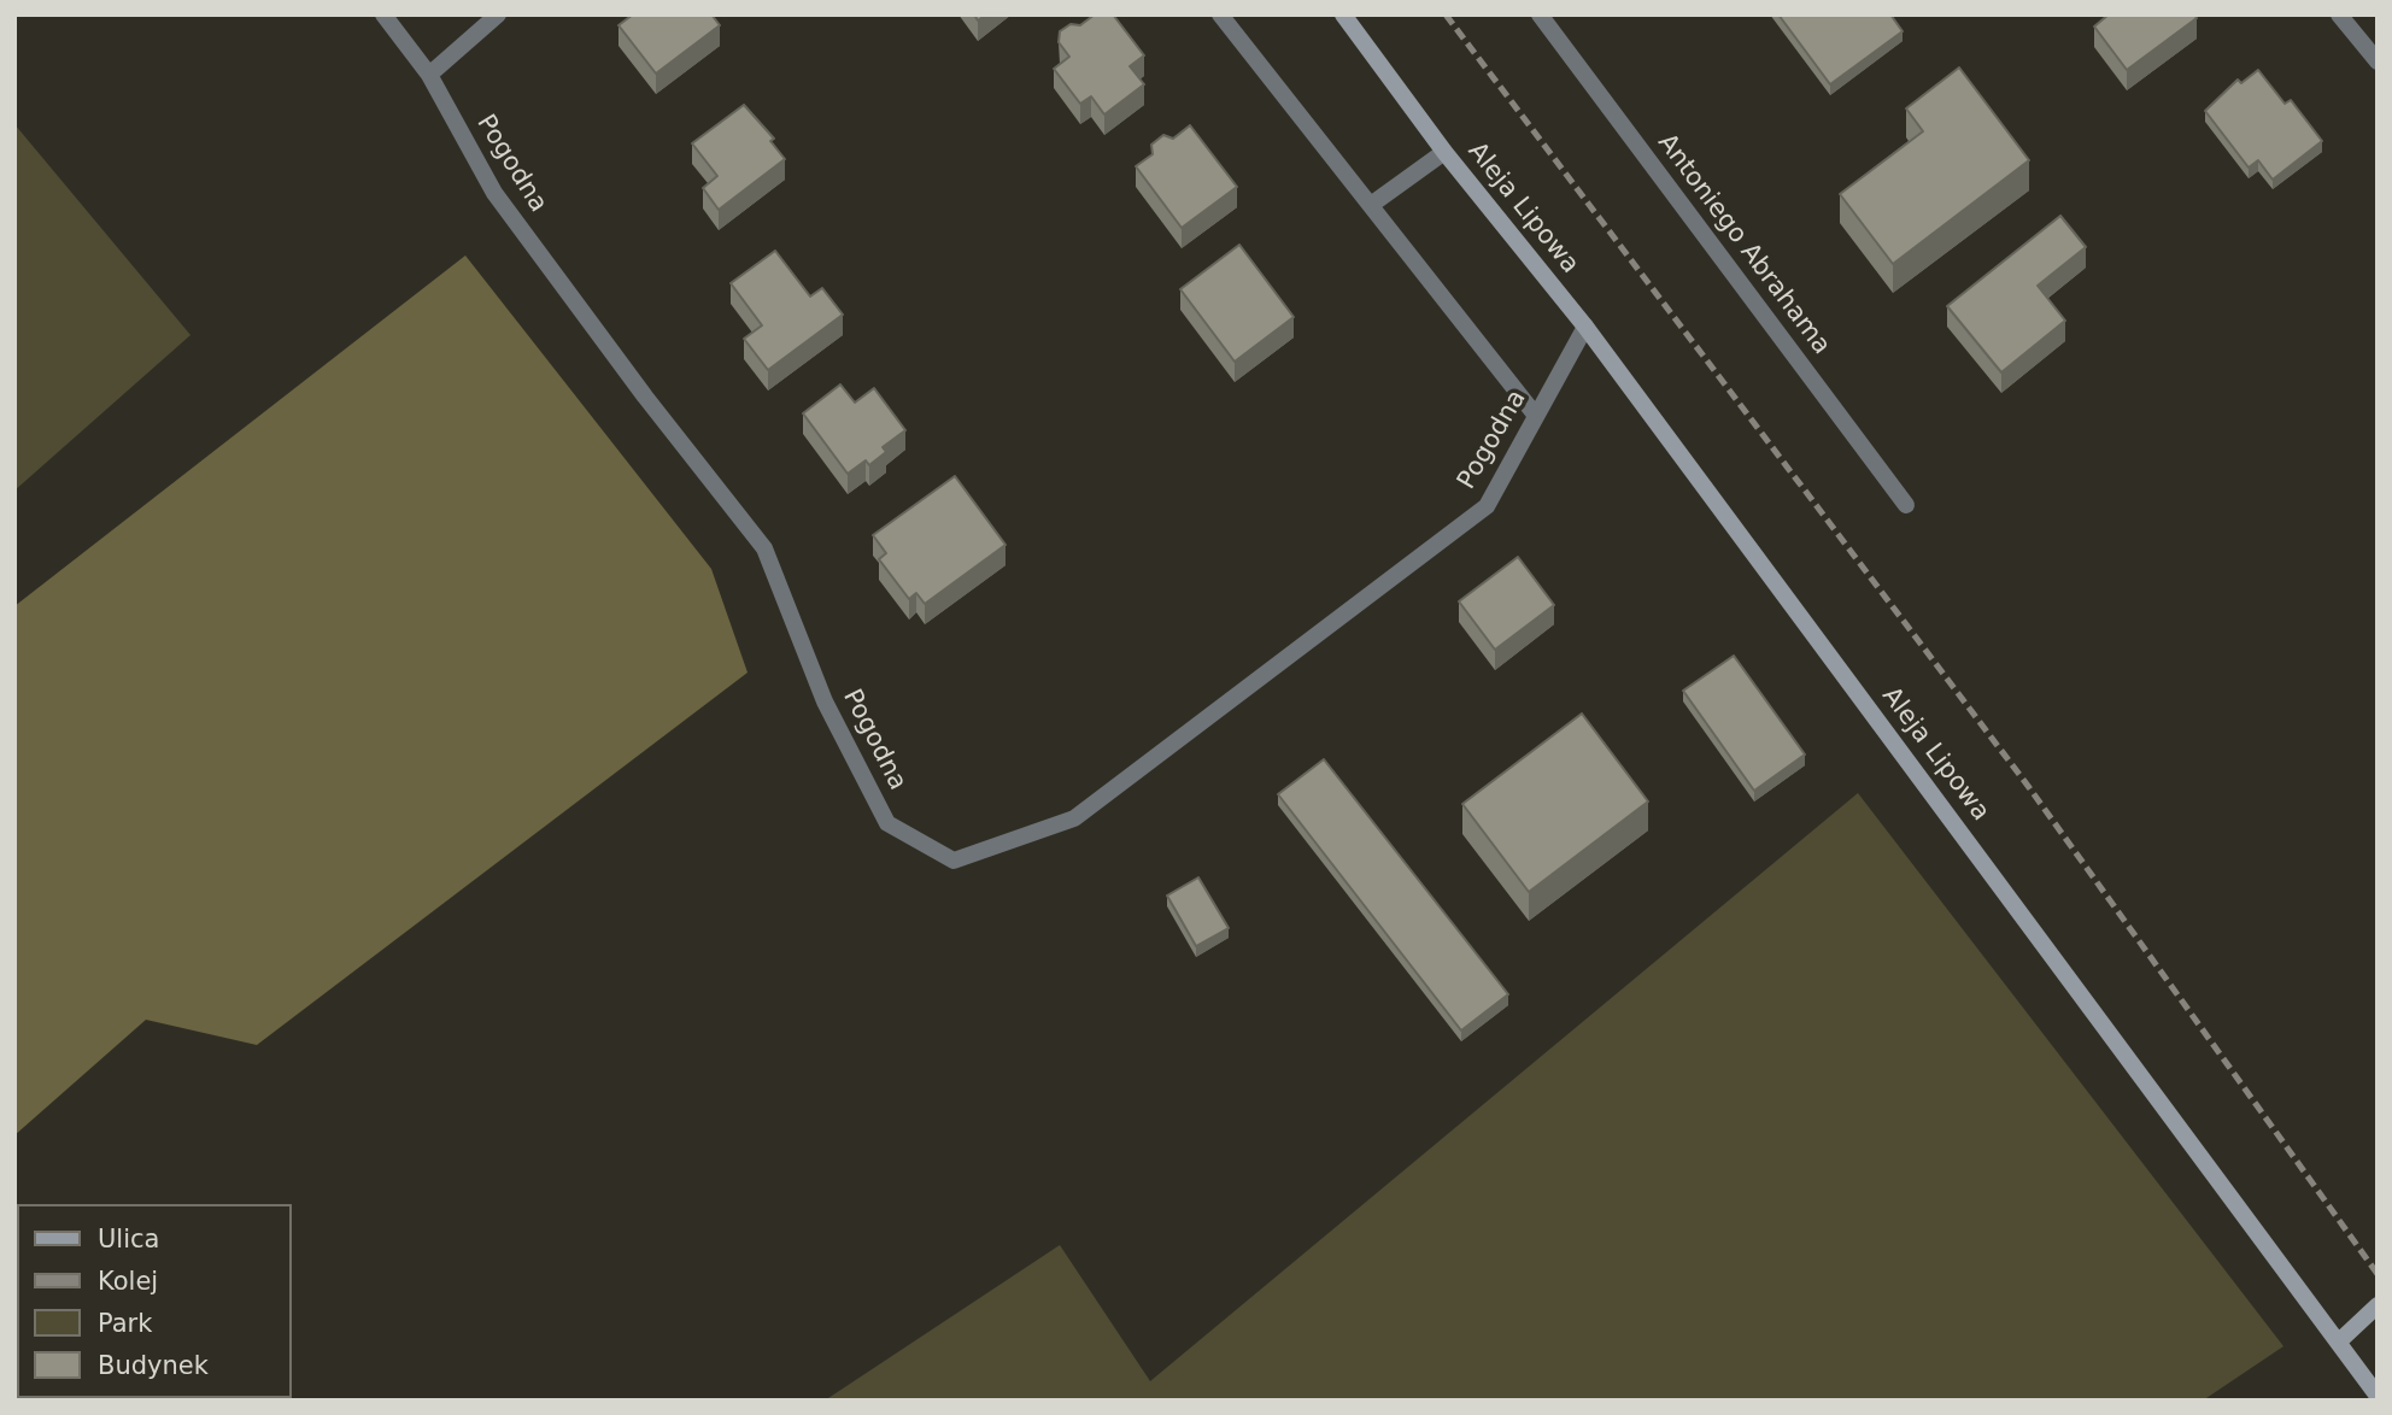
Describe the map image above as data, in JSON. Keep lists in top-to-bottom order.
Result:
{
  "streets": {
    "street": ["Pogodna", "Aleja Lipowa", "Antoniego Abrahama"]
  },
  "crossings": [
    ["Pogodna", "Aleja Lipowa"]
  ],
  "legend": [
    "Ulica",
    "Kolej",
    "Park",
    "Budynek"
  ]
}
